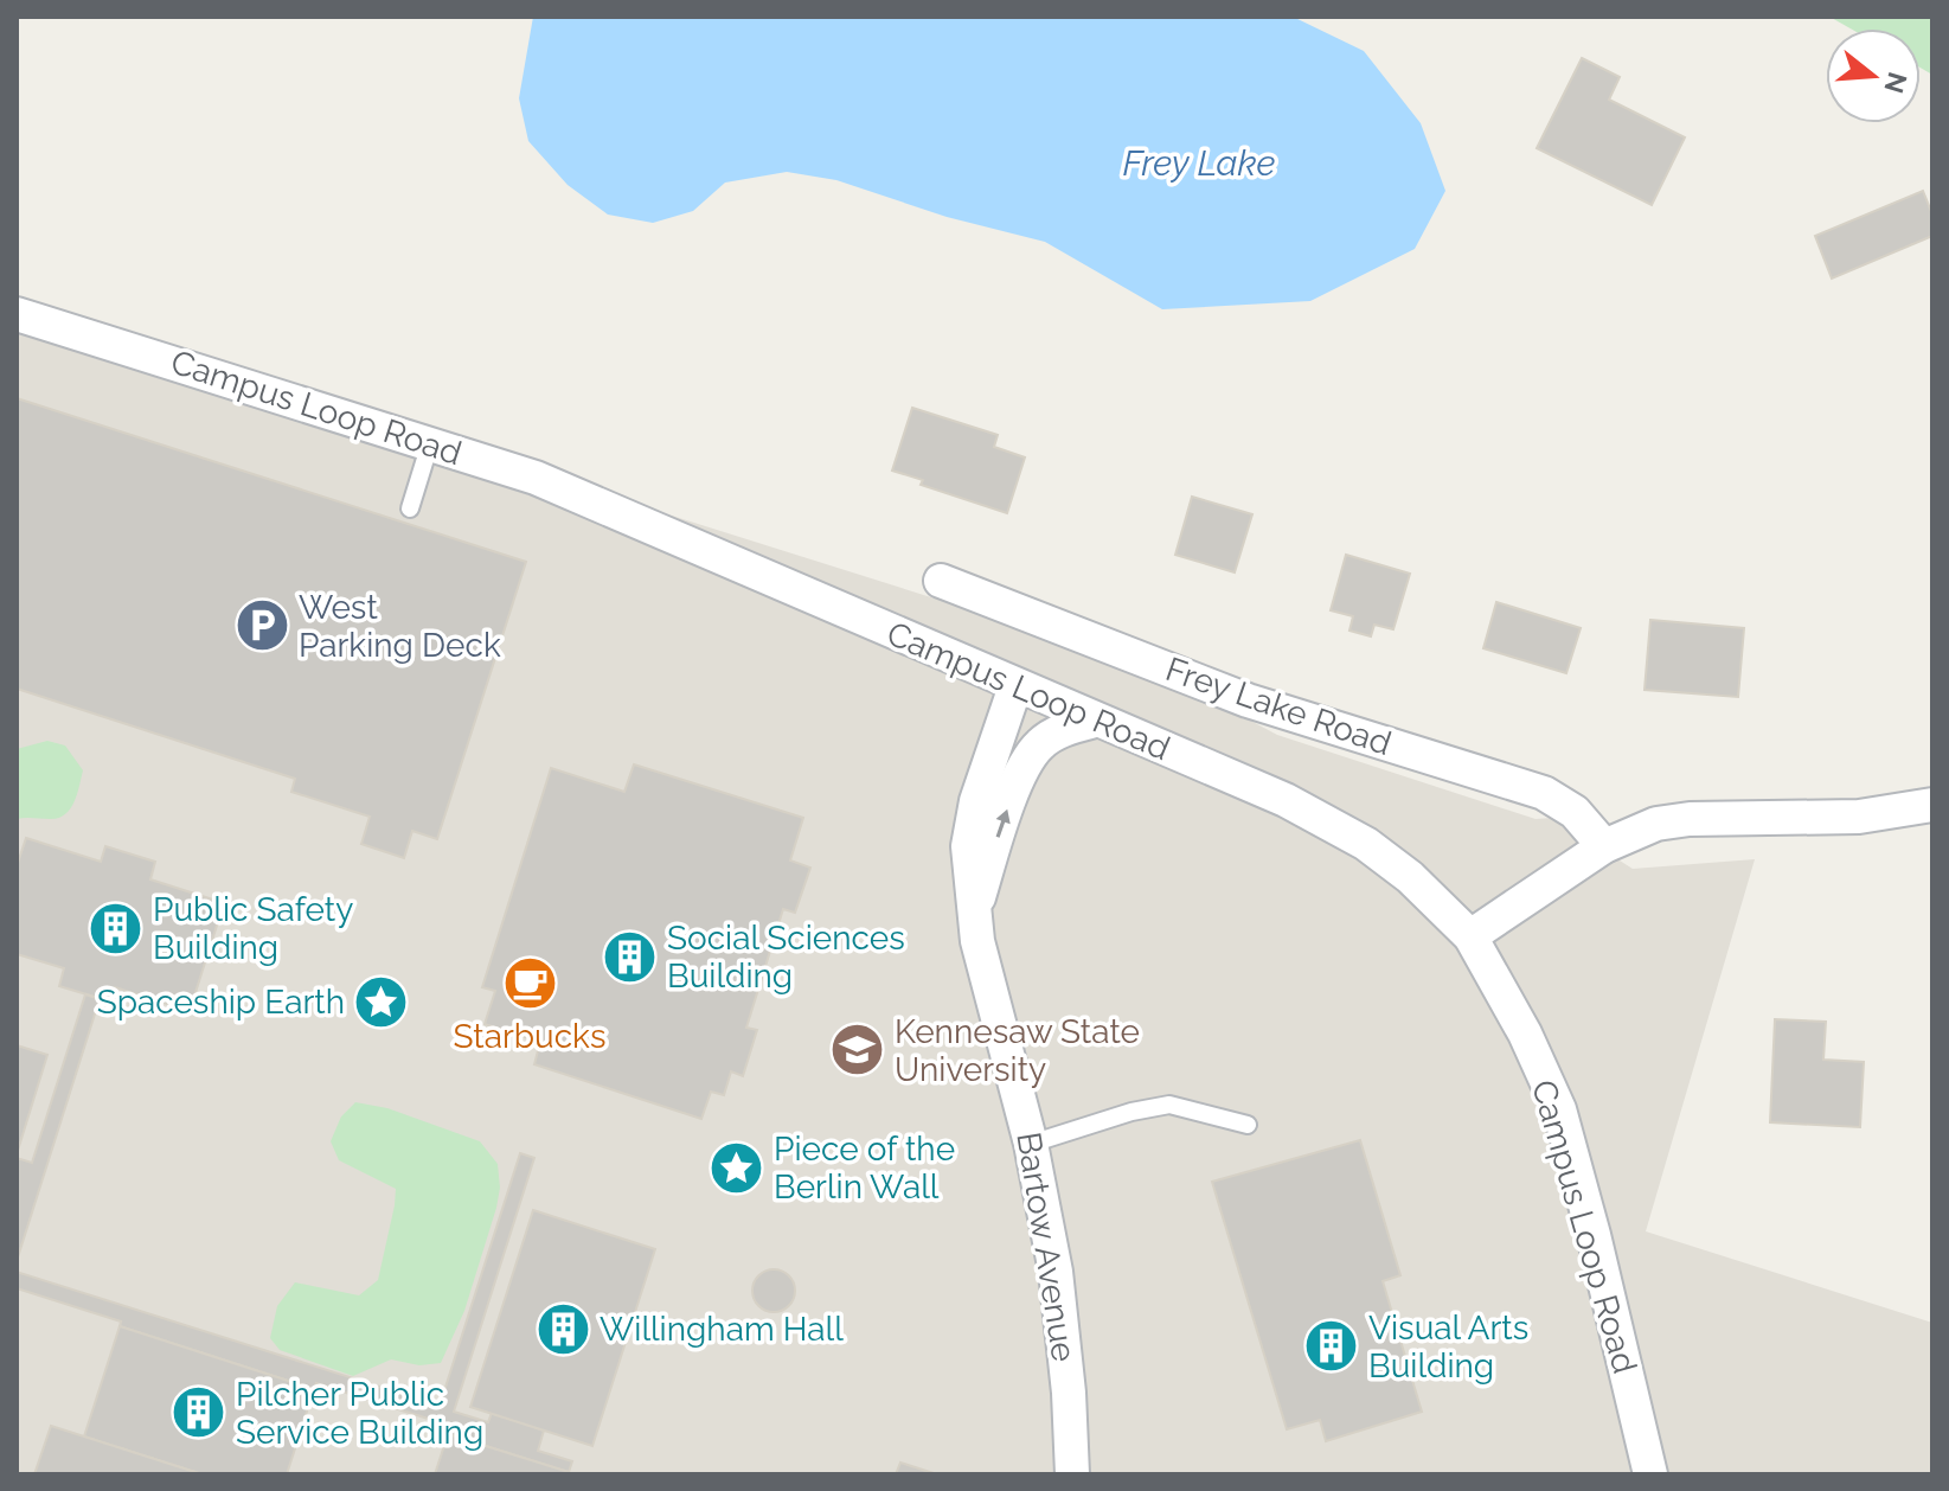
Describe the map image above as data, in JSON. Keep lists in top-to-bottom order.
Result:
{
  "streets": {
    "street": ["Campus Loop Road", "Frey Lake Road", "Bartow Avenue"]
  },
  "crossings": [
    ["Campus Loop Road", "Bartow Avenue"]
  ],
  "water": ["Frey Lake"],
  "places": {
    "parking": ["West Parking Deck"],
    "building": [
      "Public Safety Building",
      "Social Sciences Building",
      "Willingham Hall",
      "Visual Arts Building",
      "Pilcher Public Service Building"
    ],
    "cafe": ["Starbucks"],
    "place": ["Spaceship Earth", "Piece of the Berlin Wall"],
    "school or university": ["Kennesaw State University"]
  },
  "north": "right"
}
